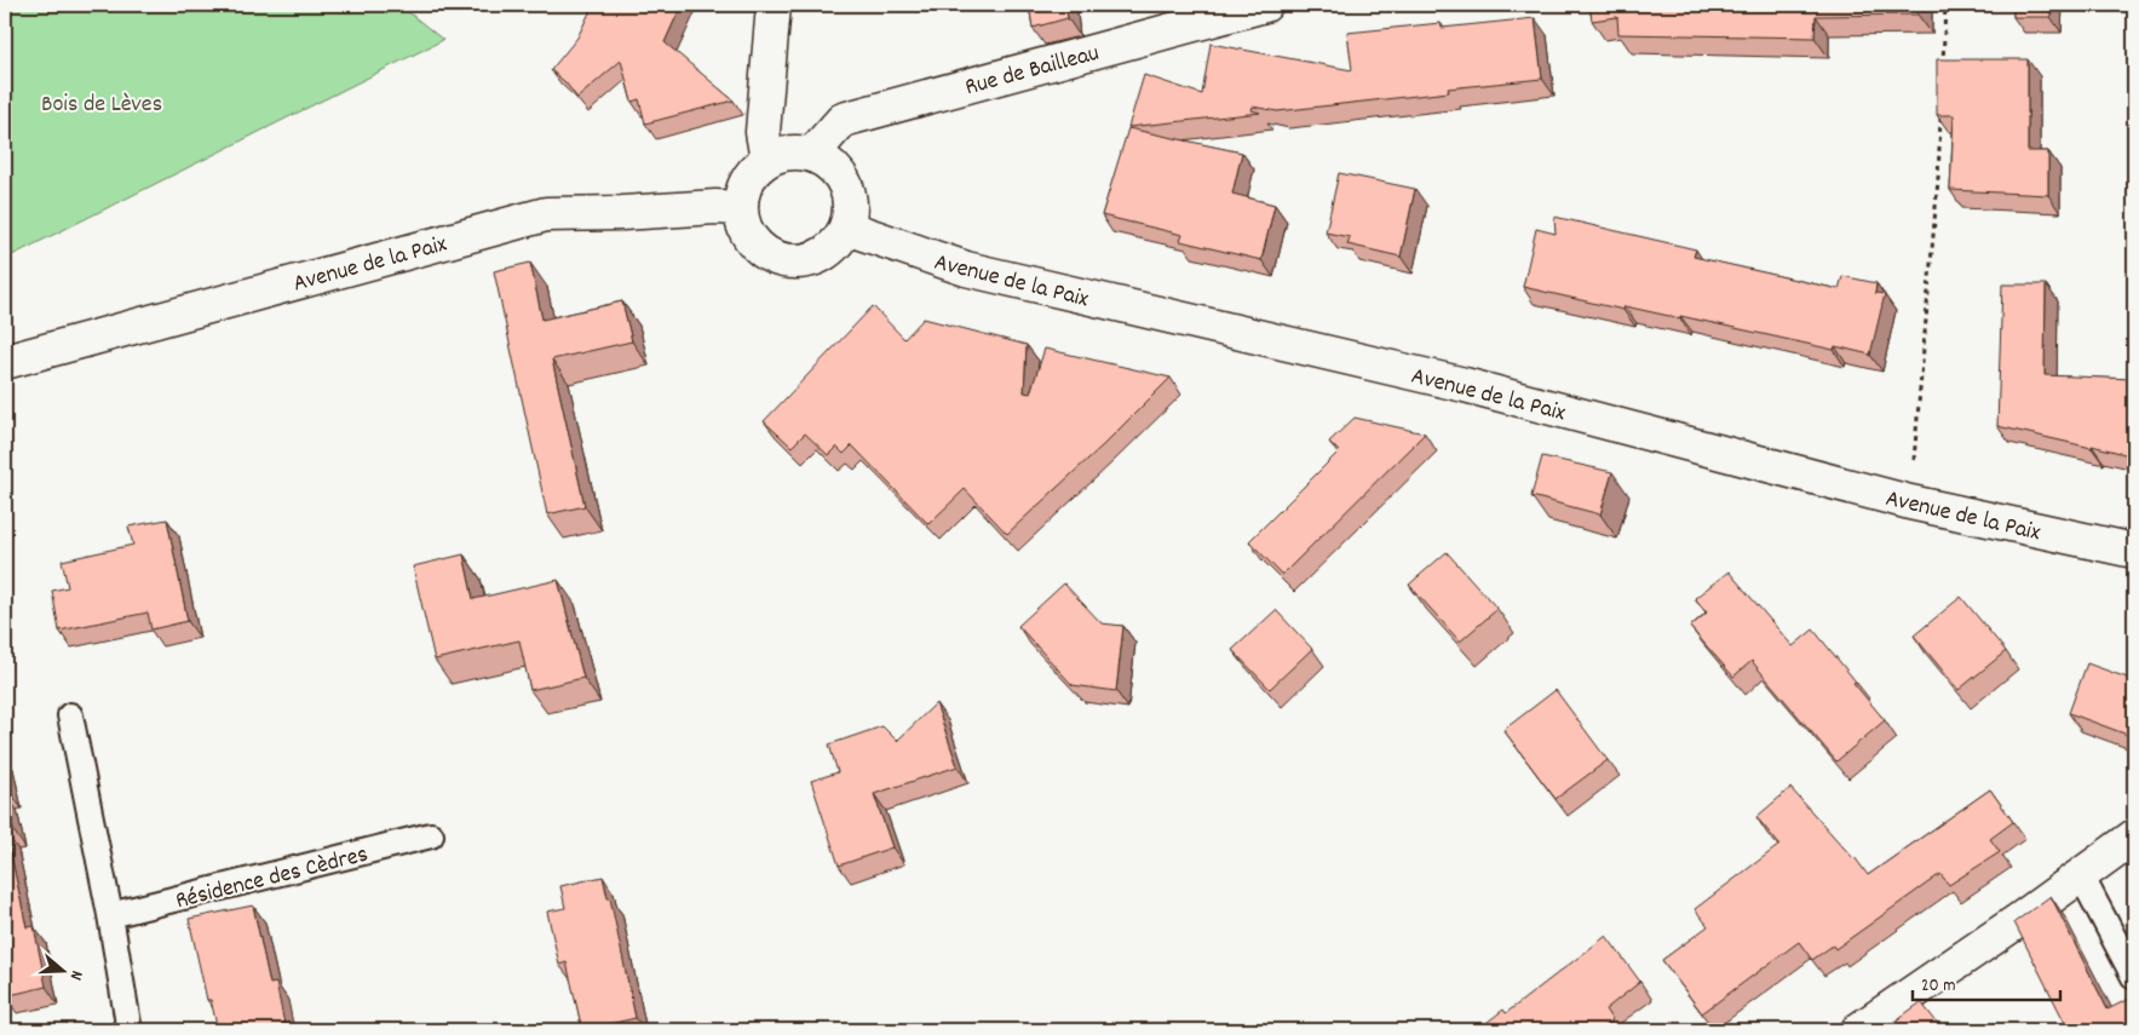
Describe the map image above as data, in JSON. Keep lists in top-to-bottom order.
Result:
{
  "streets": {
    "main road": ["Rue de Bailleau", "Avenue de la Paix"],
    "lane": ["Résidence des Cèdres"]
  },
  "crossings": [
    ["Rue de Bailleau", "Avenue de la Paix"]
  ],
  "parks": ["Bois de Lèves"],
  "scale_bar": "20 m",
  "north": "right"
}
